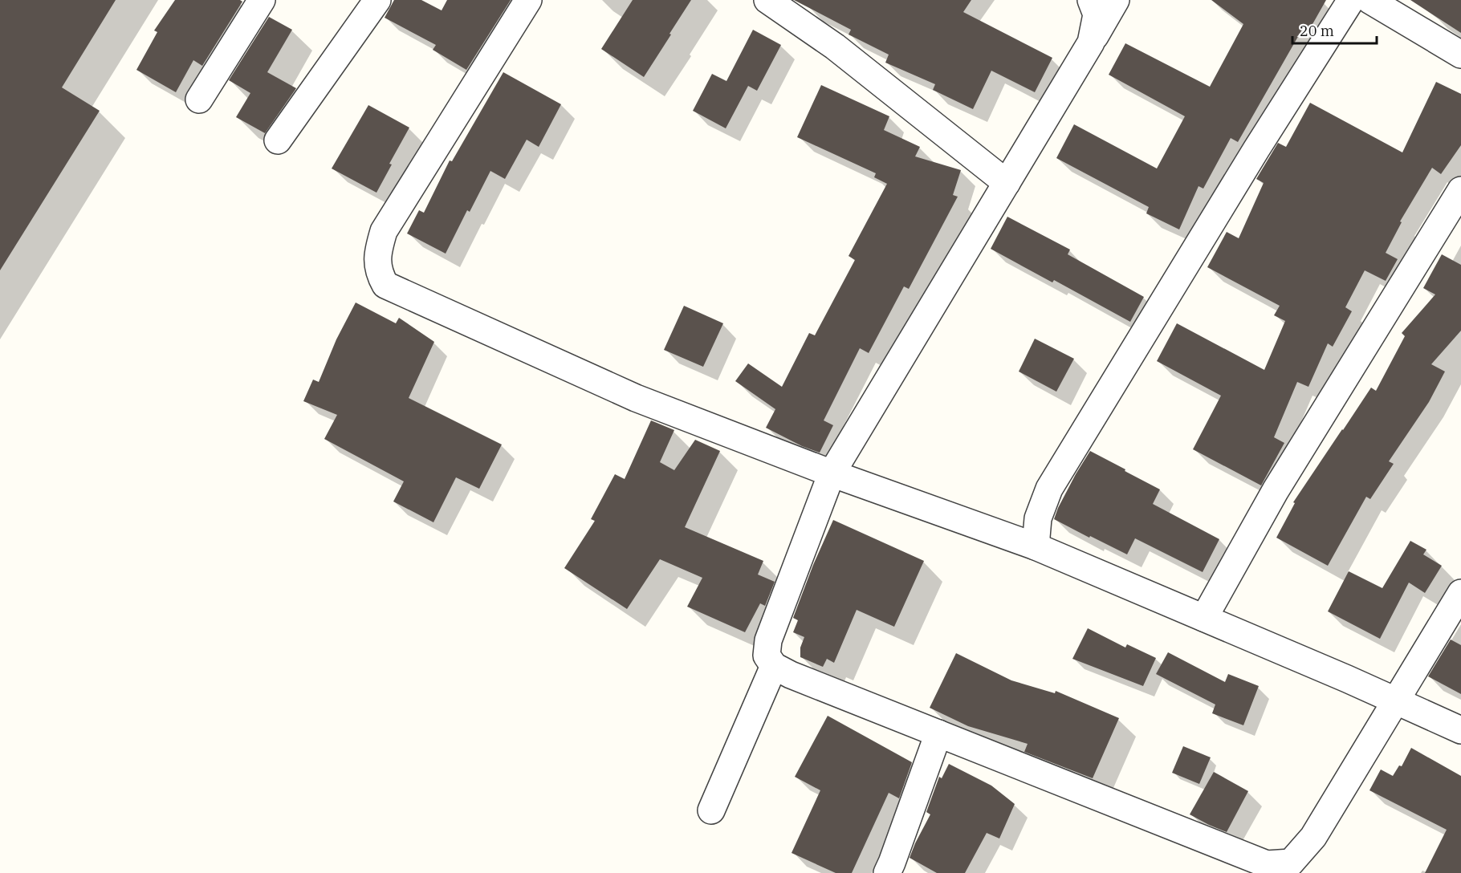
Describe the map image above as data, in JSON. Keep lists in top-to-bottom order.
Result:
{
  "scale_bar": "20 m"
}
